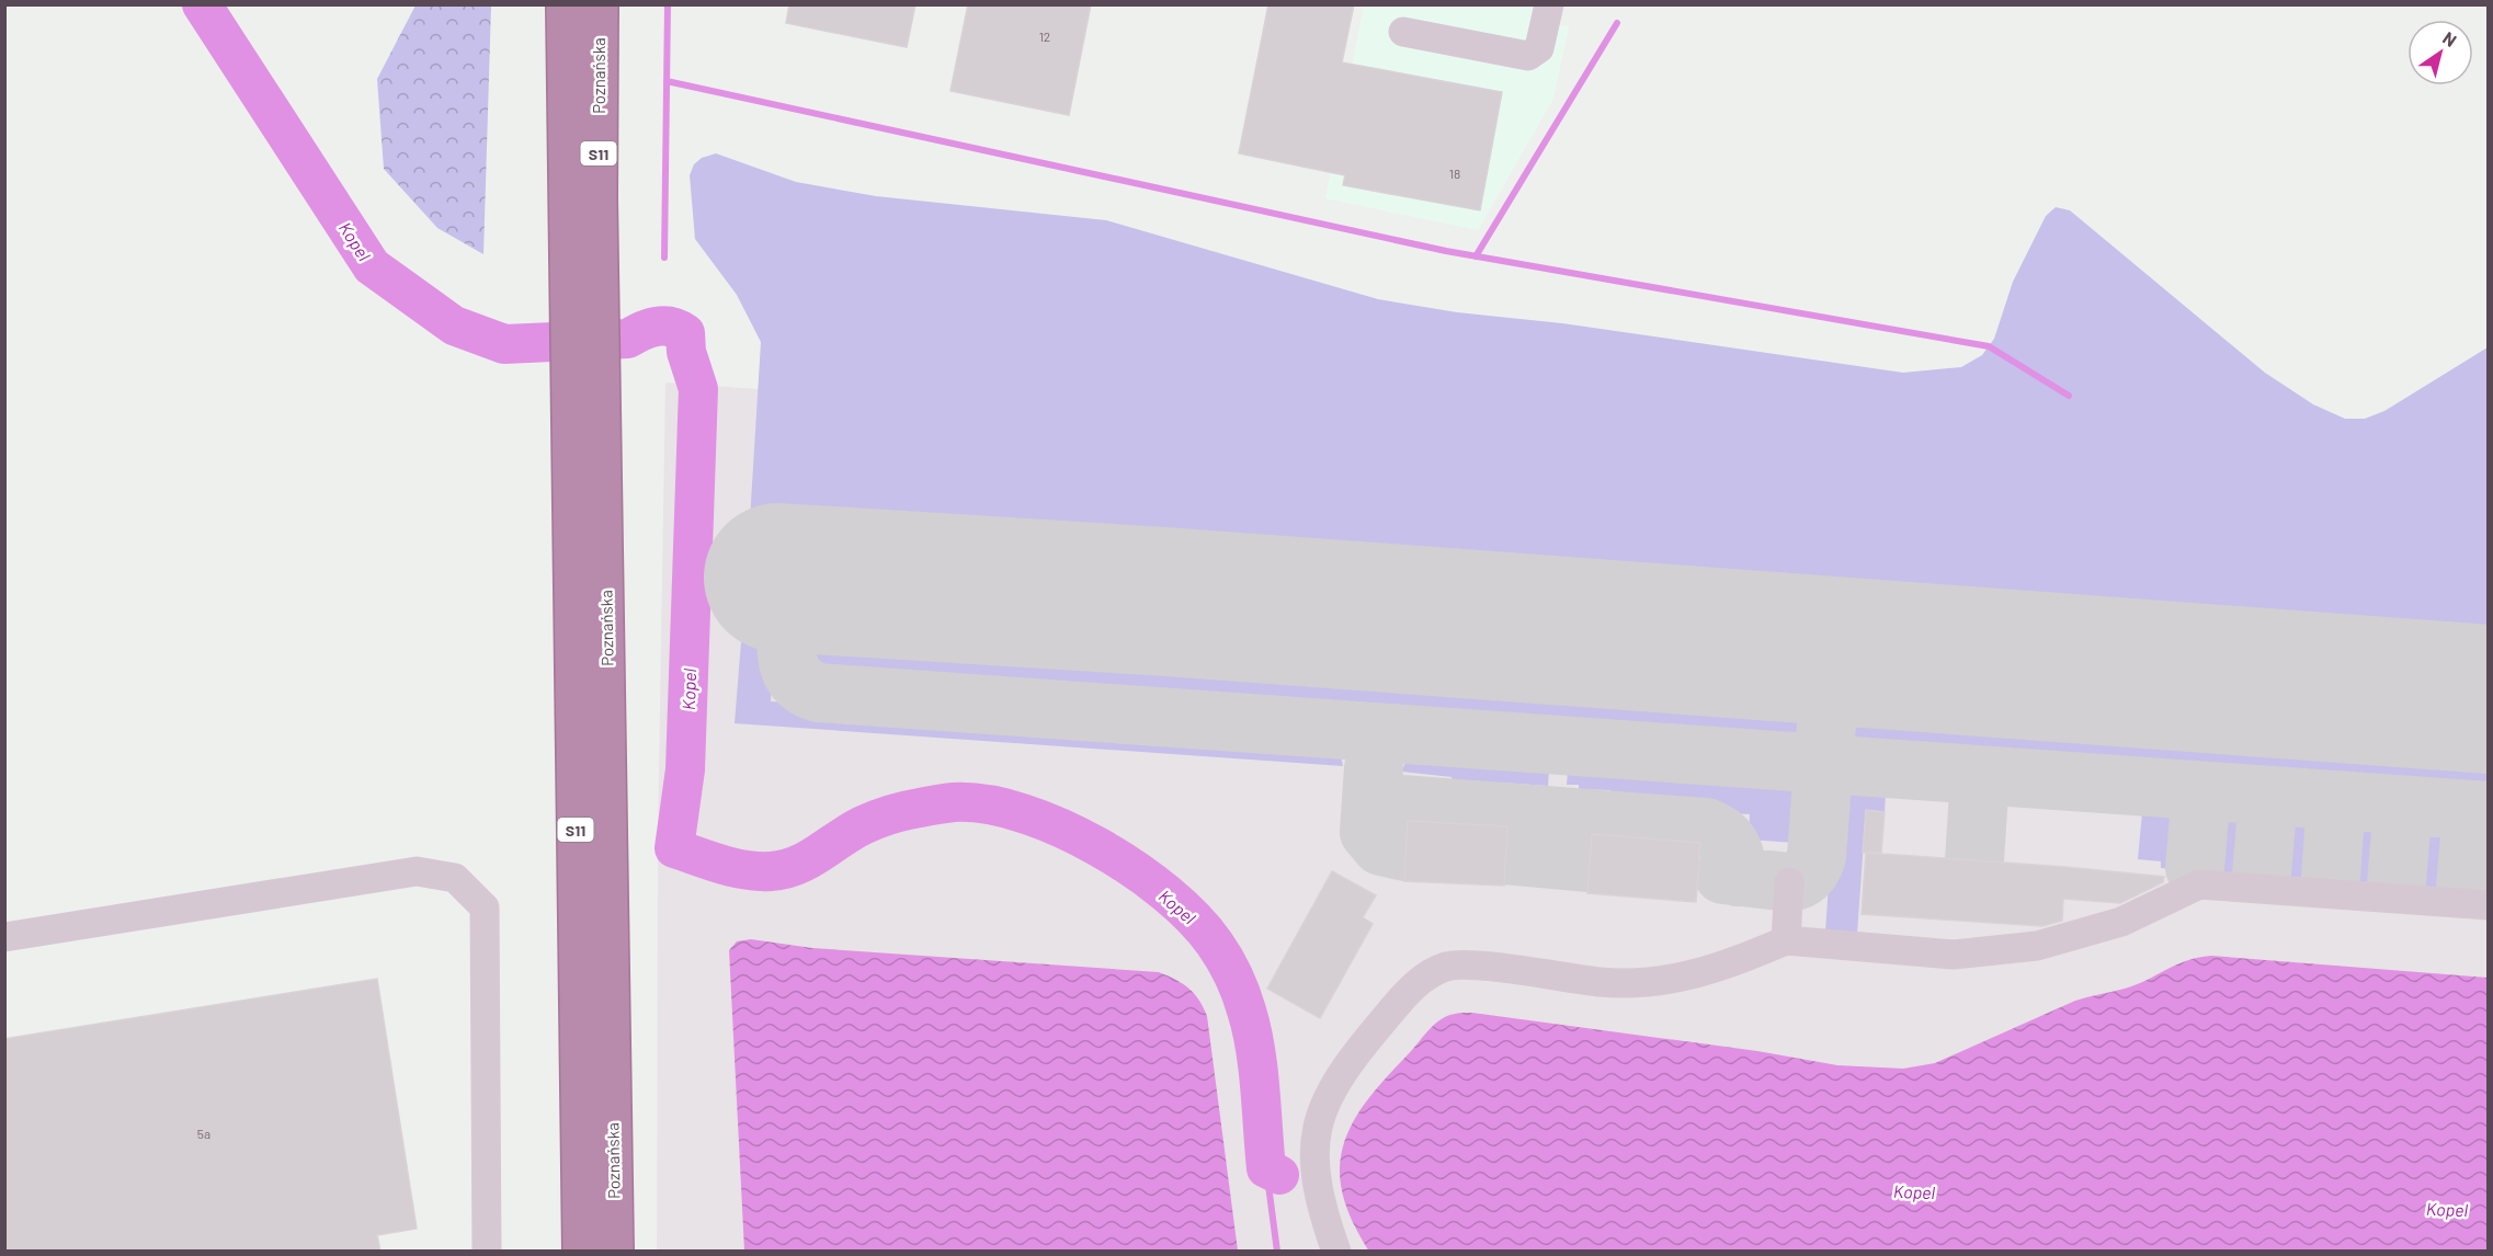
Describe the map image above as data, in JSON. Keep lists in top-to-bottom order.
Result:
{
  "streets": {
    "highway": ["Poznańska", "S11"]
  },
  "water": ["Kopel"],
  "house_numbers": ["12", "18", "5a"],
  "north": "top right"
}
